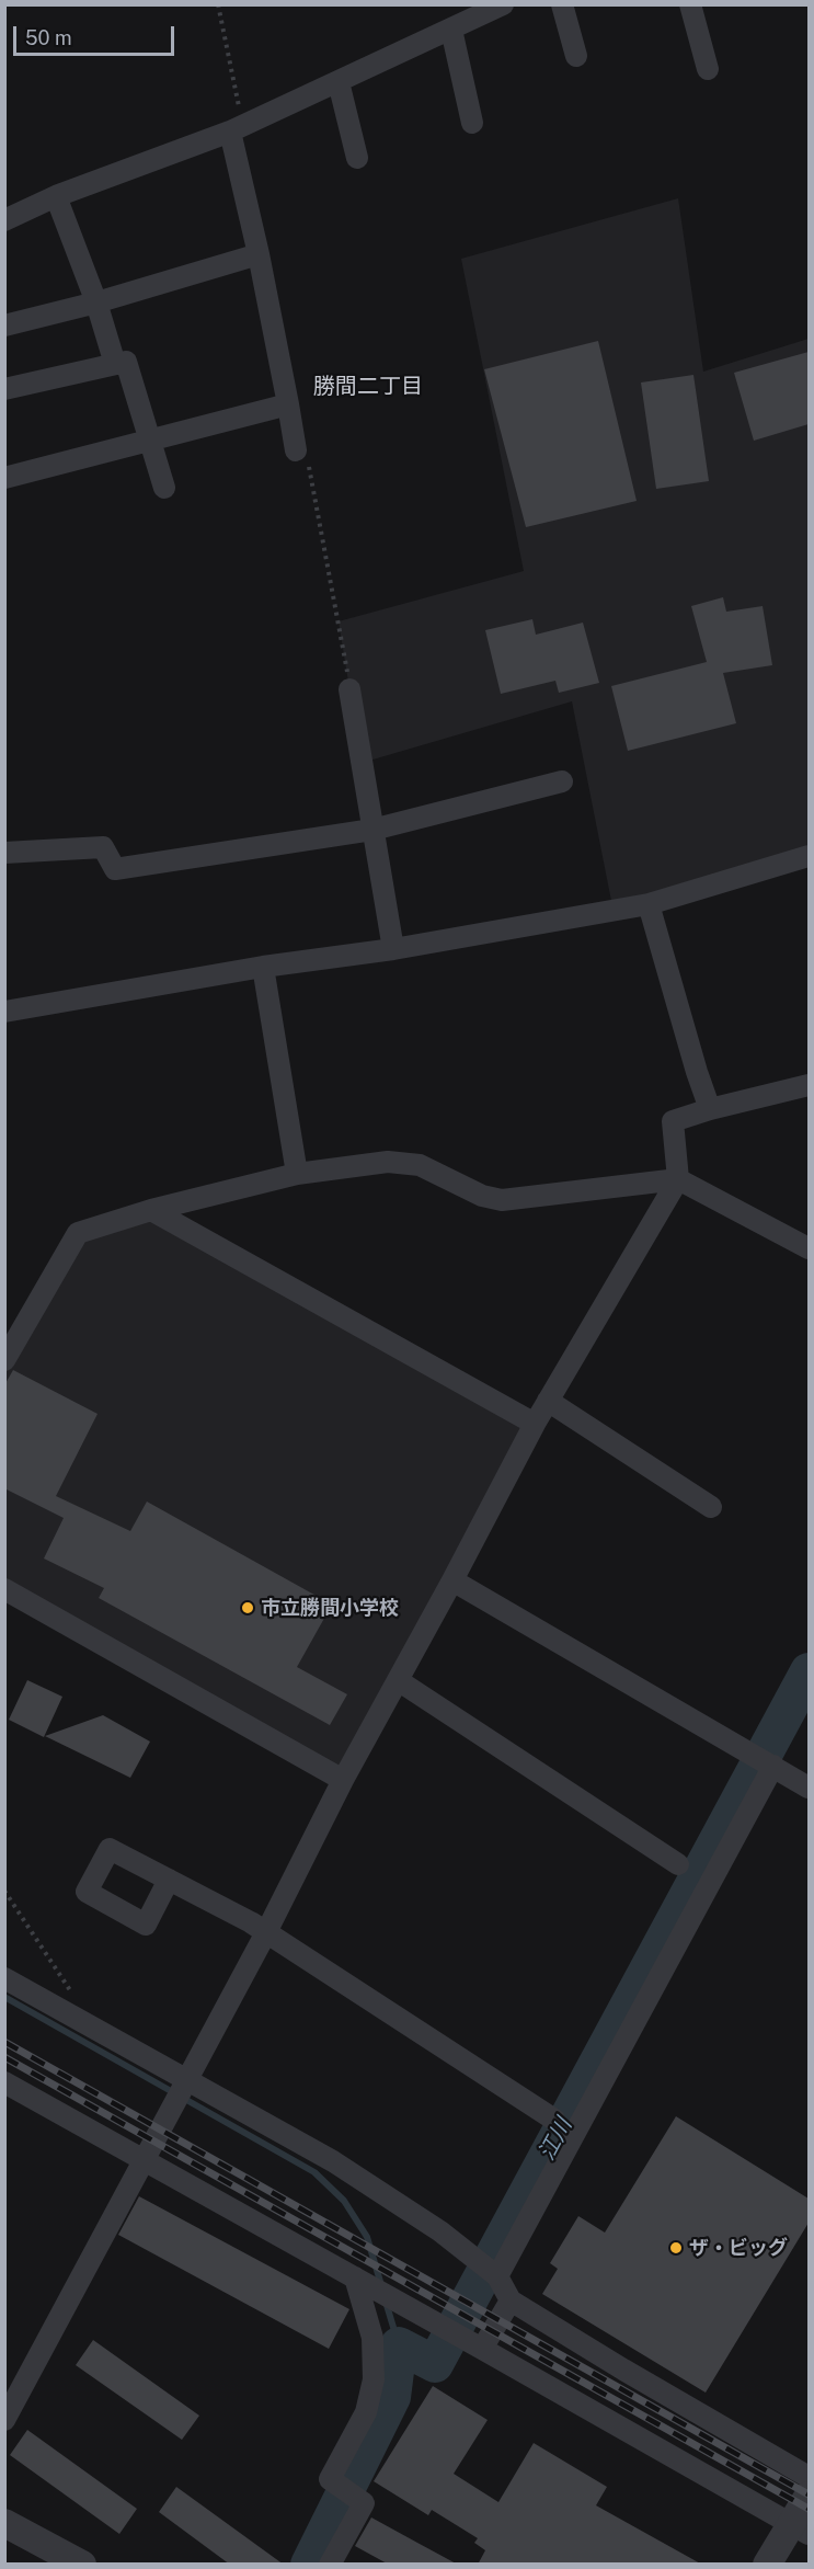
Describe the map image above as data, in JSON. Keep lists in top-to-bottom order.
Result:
{
  "districts": ["勝間二丁目"],
  "water": ["江川"],
  "places": ["市立勝間小学校", "ザ・ビッグ"],
  "scale_bar": "50 m"
}
